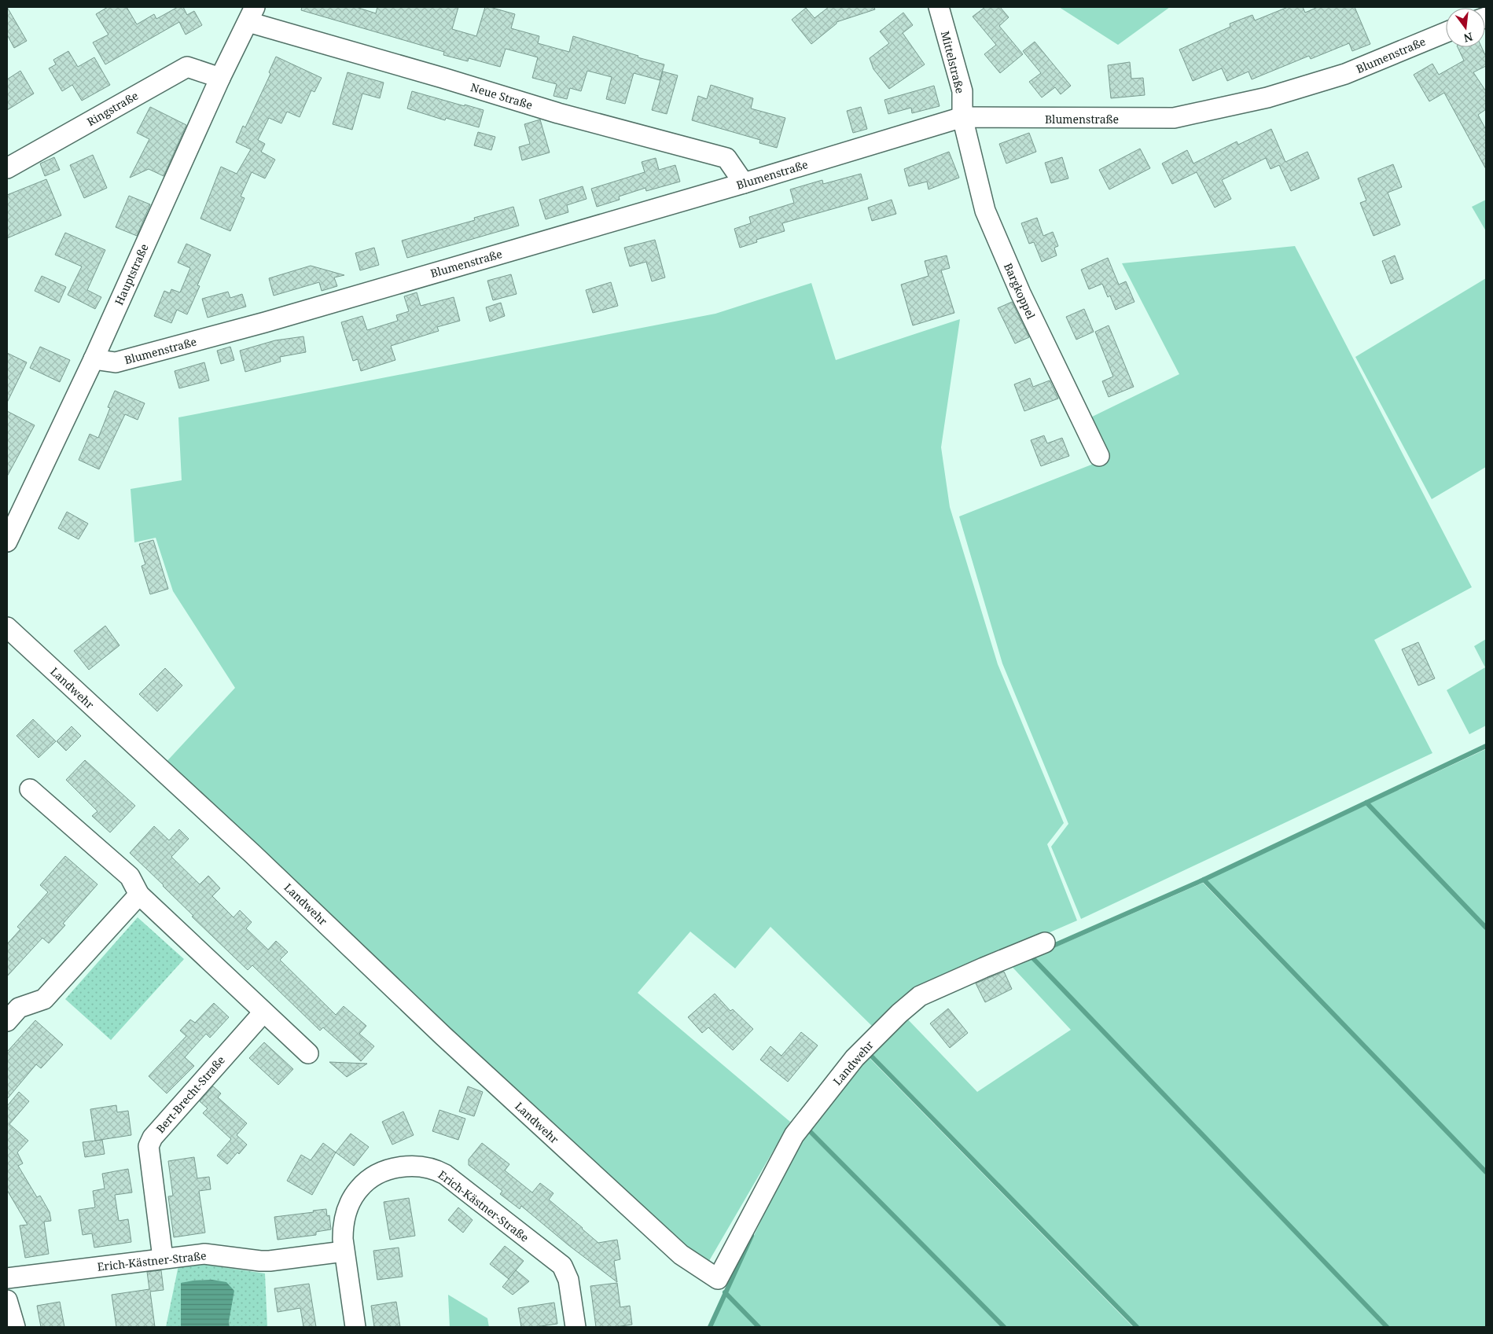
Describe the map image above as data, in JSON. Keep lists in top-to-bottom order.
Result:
{
  "streets": {
    "street": [
      "Blumenstraße",
      "Mittelstraße",
      "Neue Straße",
      "Ringstraße",
      "Hauptstraße",
      "Bargkoppel",
      "Landwehr",
      "Bert-Brecht-Straße",
      "Erich-Kästner-Straße"
    ]
  },
  "crossings": [
    ["Blumenstraße", "Mittelstraße"],
    ["Blumenstraße", "Neue Straße"],
    ["Blumenstraße", "Hauptstraße"],
    ["Blumenstraße", "Bargkoppel"],
    ["Mittelstraße", "Bargkoppel"],
    ["Neue Straße", "Hauptstraße"],
    ["Ringstraße", "Hauptstraße"],
    ["Bert-Brecht-Straße", "Erich-Kästner-Straße"]
  ],
  "north": "bottom"
}
